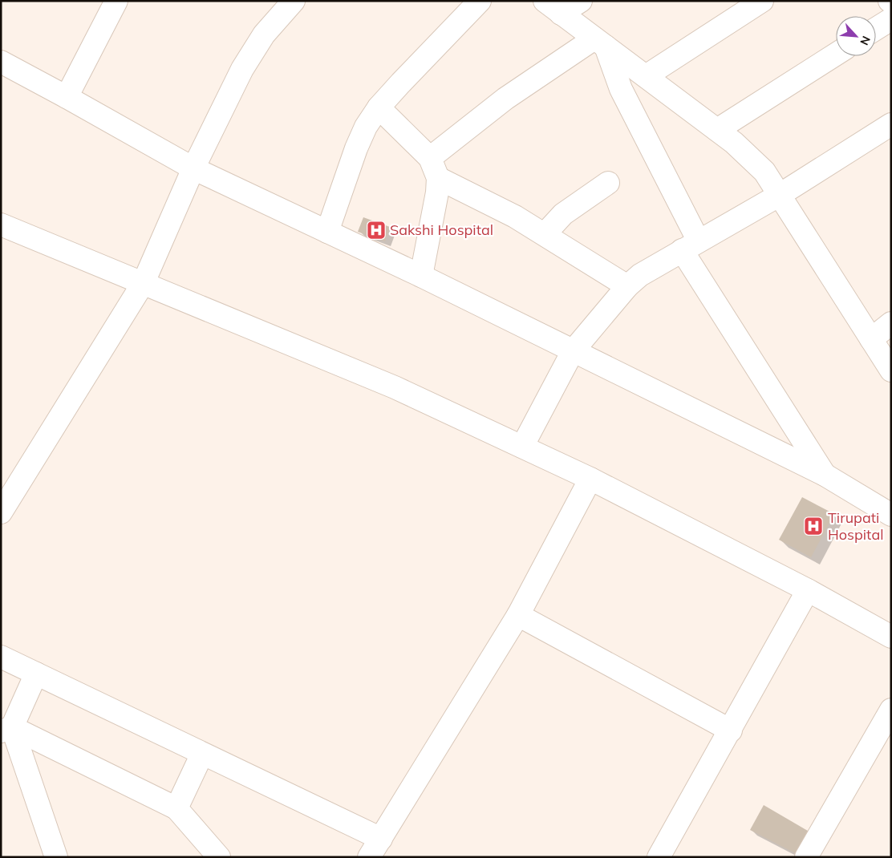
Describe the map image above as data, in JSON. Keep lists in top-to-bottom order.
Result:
{
  "places": {
    "hospital": ["Sakshi Hospital", "Tirupati Hospital"]
  },
  "north": "bottom right"
}
